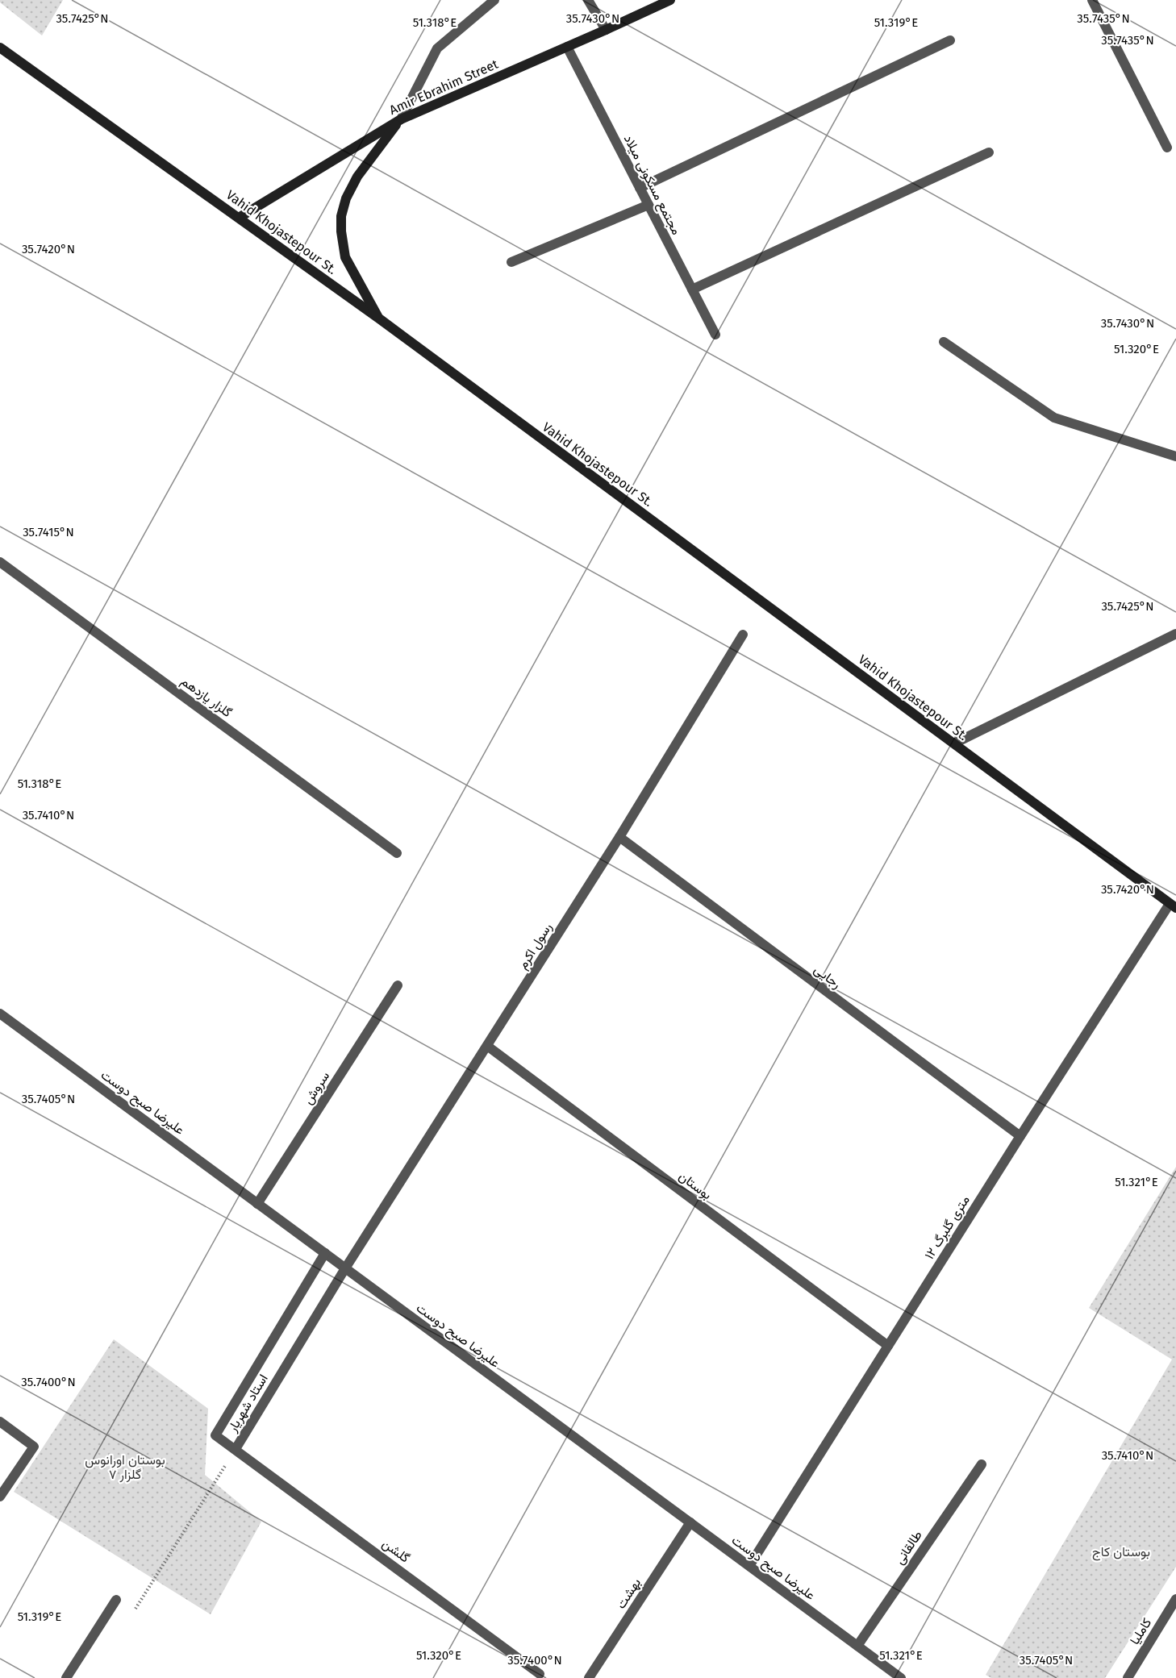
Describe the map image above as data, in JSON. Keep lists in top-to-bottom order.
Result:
{
  "streets": {
    "main road": ["Amir Ebrahim Street", "Vahid Khojastepour St."],
    "street": [
      "مجتمع مسکونی میلاد",
      "گلزار یازدهم",
      "رسول اکرم",
      "رجایی",
      "سروش",
      "علیرضا صبح دوست",
      "بوستان",
      "۱۲ متری گلبرگ",
      "استاد شهریار",
      "طالقانی",
      "گلشن",
      "بهشت",
      "کاملیا"
    ]
  },
  "crossings": [
    ["Amir Ebrahim Street", "مجتمع مسکونی میلاد"],
    ["Amir Ebrahim Street", "Vahid Khojastepour St."],
    ["Vahid Khojastepour St.", "۱۲ متری گلبرگ"],
    ["رسول اکرم", "رجایی"],
    ["رسول اکرم", "علیرضا صبح دوست"],
    ["رسول اکرم", "بوستان"],
    ["رسول اکرم", "استاد شهریار"],
    ["رجایی", "۱۲ متری گلبرگ"],
    ["سروش", "علیرضا صبح دوست"],
    ["علیرضا صبح دوست", "۱۲ متری گلبرگ"],
    ["علیرضا صبح دوست", "استاد شهریار"],
    ["علیرضا صبح دوست", "طالقانی"],
    ["علیرضا صبح دوست", "بهشت"],
    ["بوستان", "۱۲ متری گلبرگ"],
    ["استاد شهریار", "گلشن"]
  ],
  "parks": ["بوستان اورانوس گلزار ۷", "بوستان کاج"],
  "coordinates": [
    "35.7425°N",
    "35.7430°N",
    "35.7435°N",
    "51.318°E",
    "51.319°E",
    "35.7420°N",
    "51.320°E",
    "35.7415°N",
    "35.7410°N",
    "35.7405°N",
    "51.321°E",
    "35.7400°N"
  ]
}
